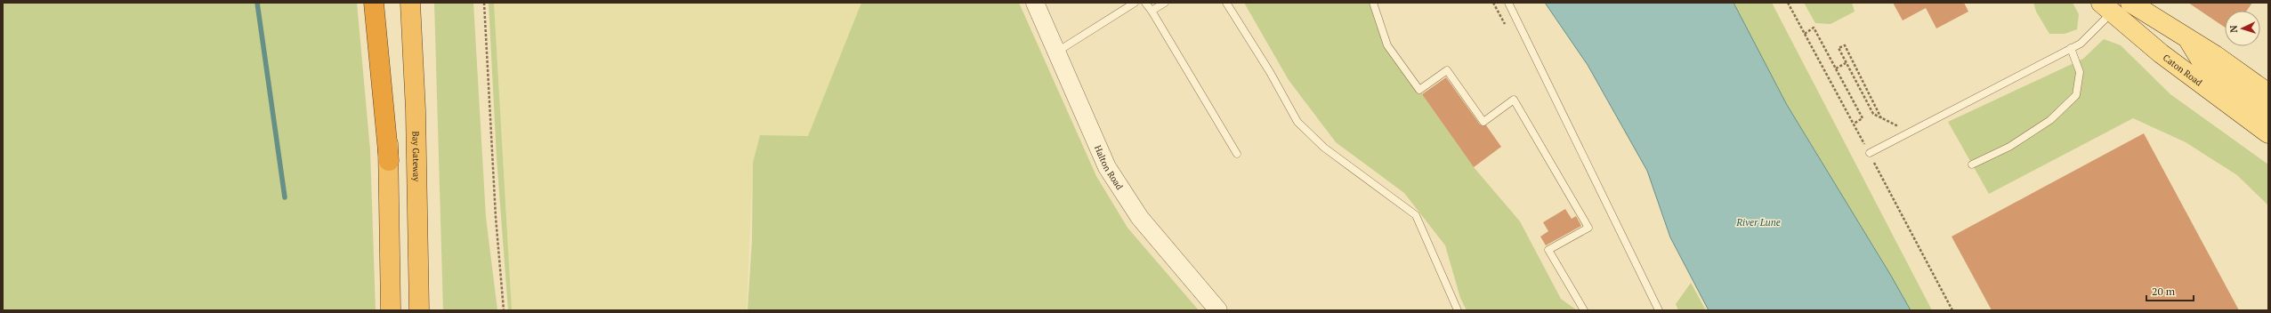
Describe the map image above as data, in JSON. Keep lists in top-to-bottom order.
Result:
{
  "streets": {
    "highway": ["Bay Gateway"],
    "main road": ["Caton Road"],
    "street": ["Halton Road"]
  },
  "water": ["River Lune"],
  "scale_bar": "20 m",
  "north": "left"
}
